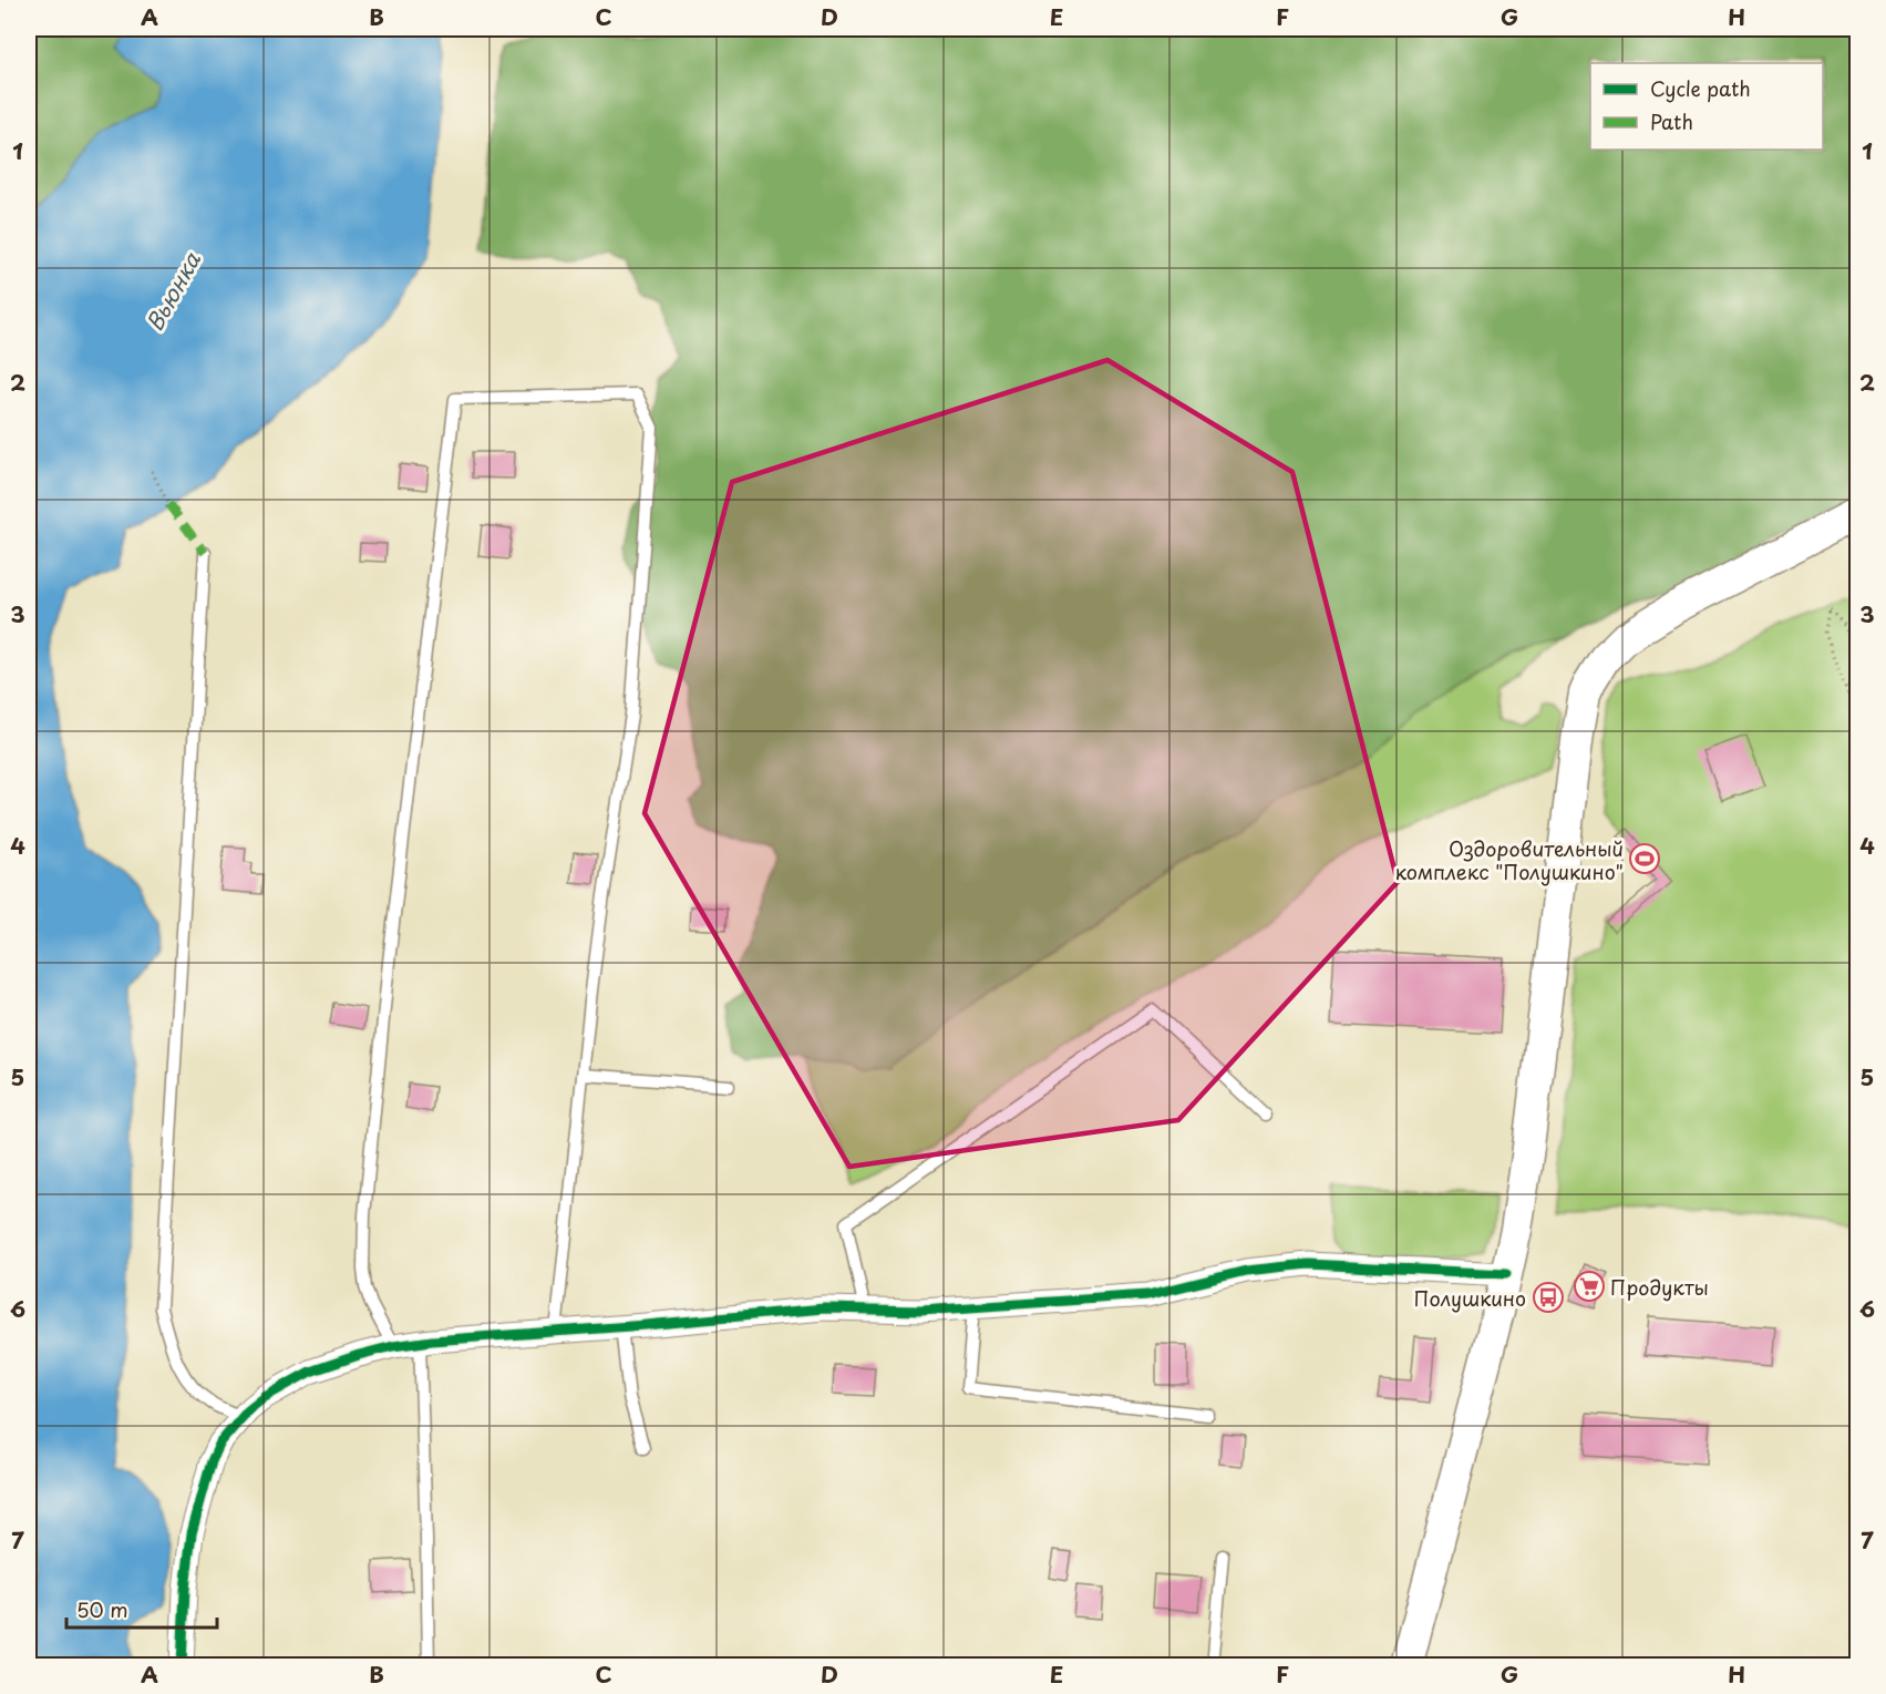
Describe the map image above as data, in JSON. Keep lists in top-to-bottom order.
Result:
{
  "water": ["Вьюнка"],
  "places": {
    "sports": ["Оздоровительный комплекс \"Полушкино\""],
    "supermarket": ["Продукты"],
    "bus stop": ["Полушкино"]
  },
  "legend": ["Cycle path", "Path"],
  "scale_bar": "50 m",
  "grid": {
    "columns": [
      "A",
      "B",
      "C",
      "D",
      "E",
      "F",
      "G",
      "H"
    ],
    "rows": [
      "1",
      "2",
      "3",
      "4",
      "5",
      "6",
      "7"
    ]
  }
}
